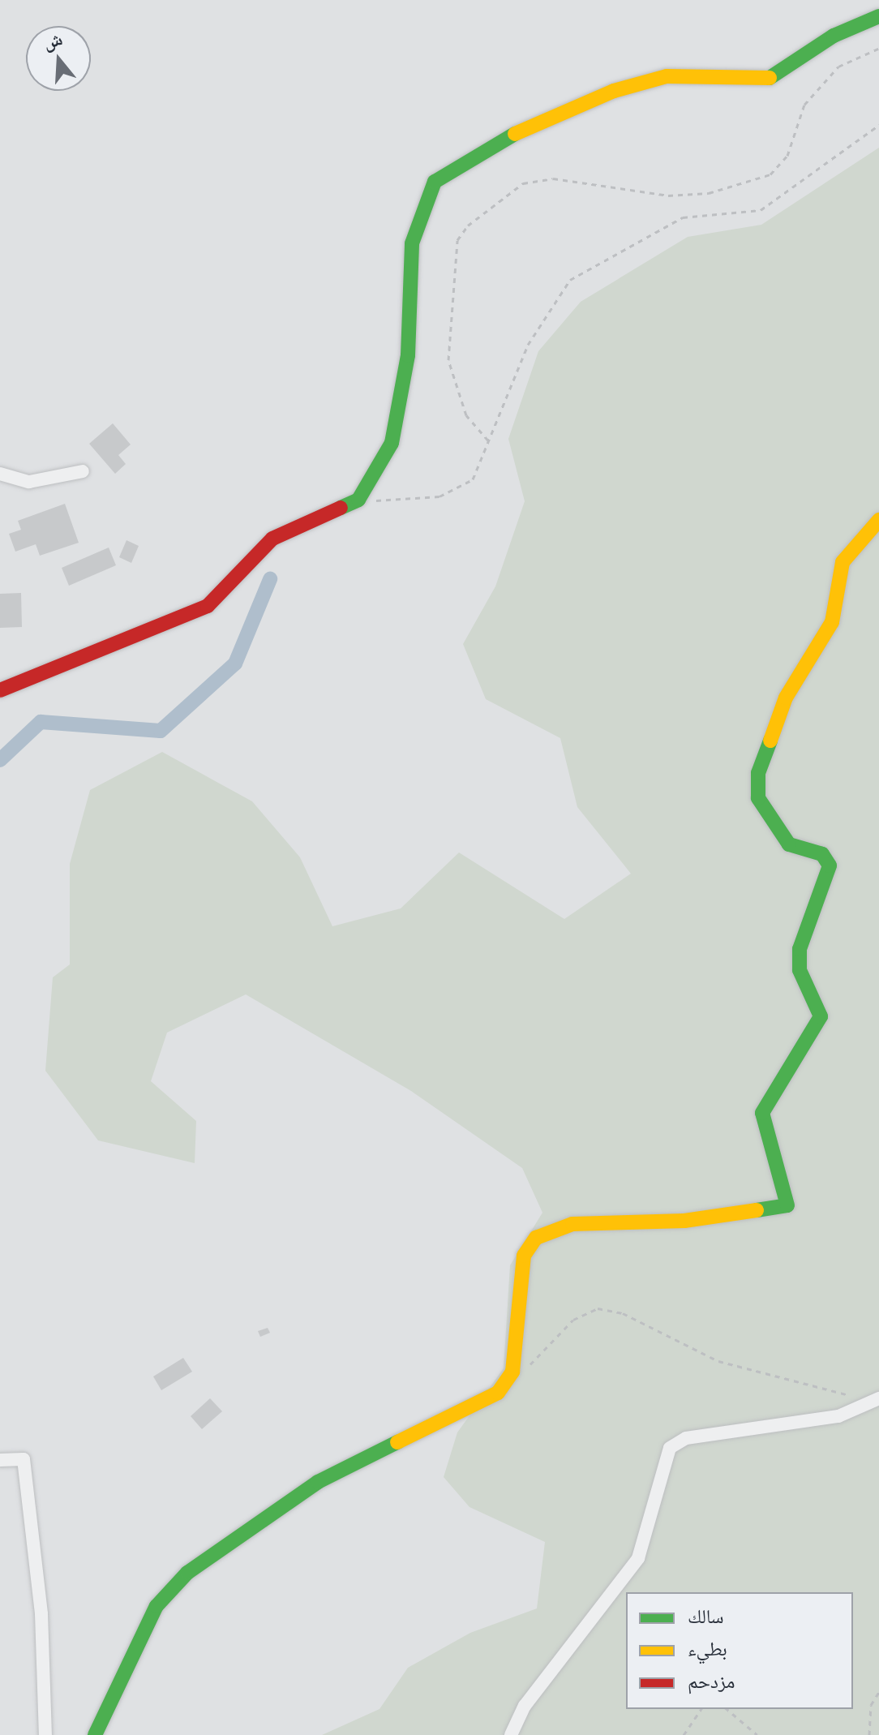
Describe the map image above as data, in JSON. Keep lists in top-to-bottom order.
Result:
{
  "legend": ["سالك", "بطيء", "مزدحم"],
  "north": "top"
}
